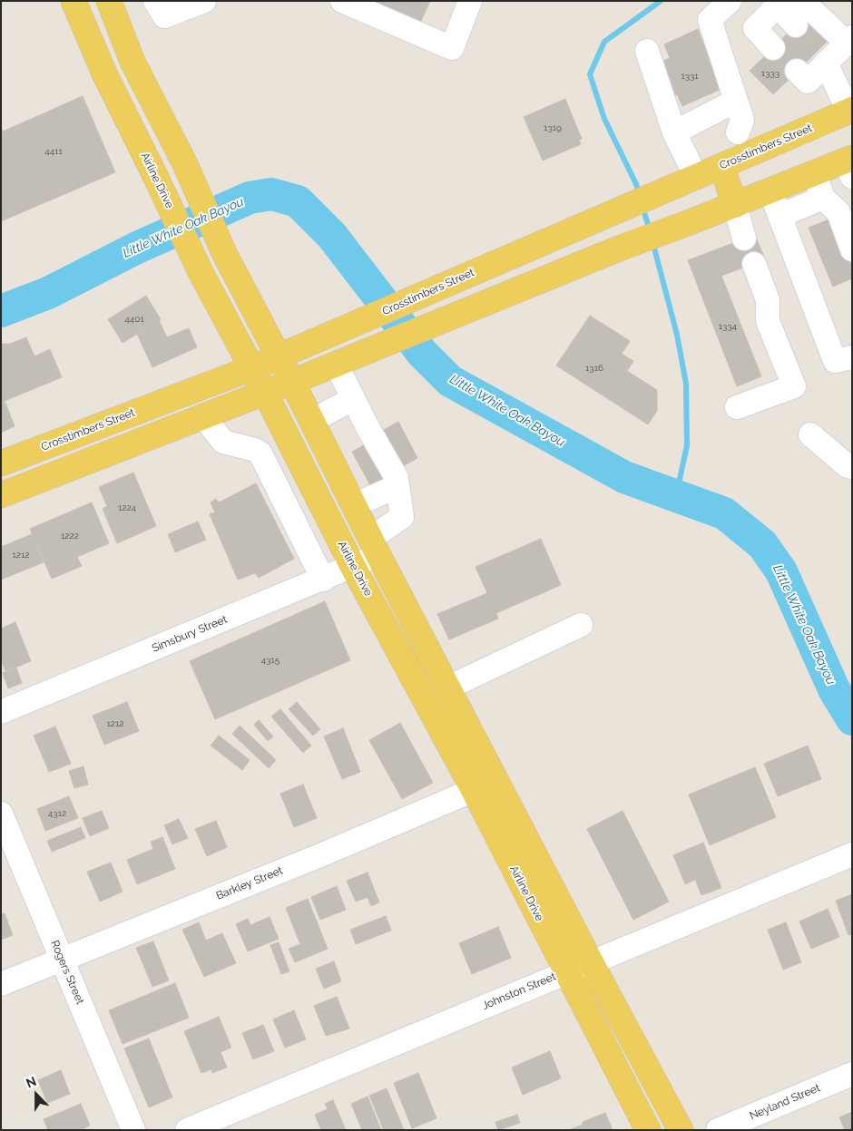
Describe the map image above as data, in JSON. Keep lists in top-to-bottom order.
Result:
{
  "streets": {
    "main road": ["Crosstimbers Street", "Airline Drive"],
    "street": [
      "Simsbury Street",
      "Barkley Street",
      "Rogers Street",
      "Johnston Street",
      "Neyland Street"
    ]
  },
  "crossings": [
    ["Crosstimbers Street", "Airline Drive"],
    ["Airline Drive", "Simsbury Street"],
    ["Airline Drive", "Barkley Street"],
    ["Airline Drive", "Johnston Street"],
    ["Barkley Street", "Rogers Street"]
  ],
  "water": ["Little White Oak Bayou"],
  "house_numbers": [
    "1333",
    "1331",
    "1319",
    "4411",
    "4401",
    "1334",
    "1316",
    "1224",
    "1222",
    "1212",
    "4315",
    "1212",
    "4312"
  ],
  "north": "top"
}
